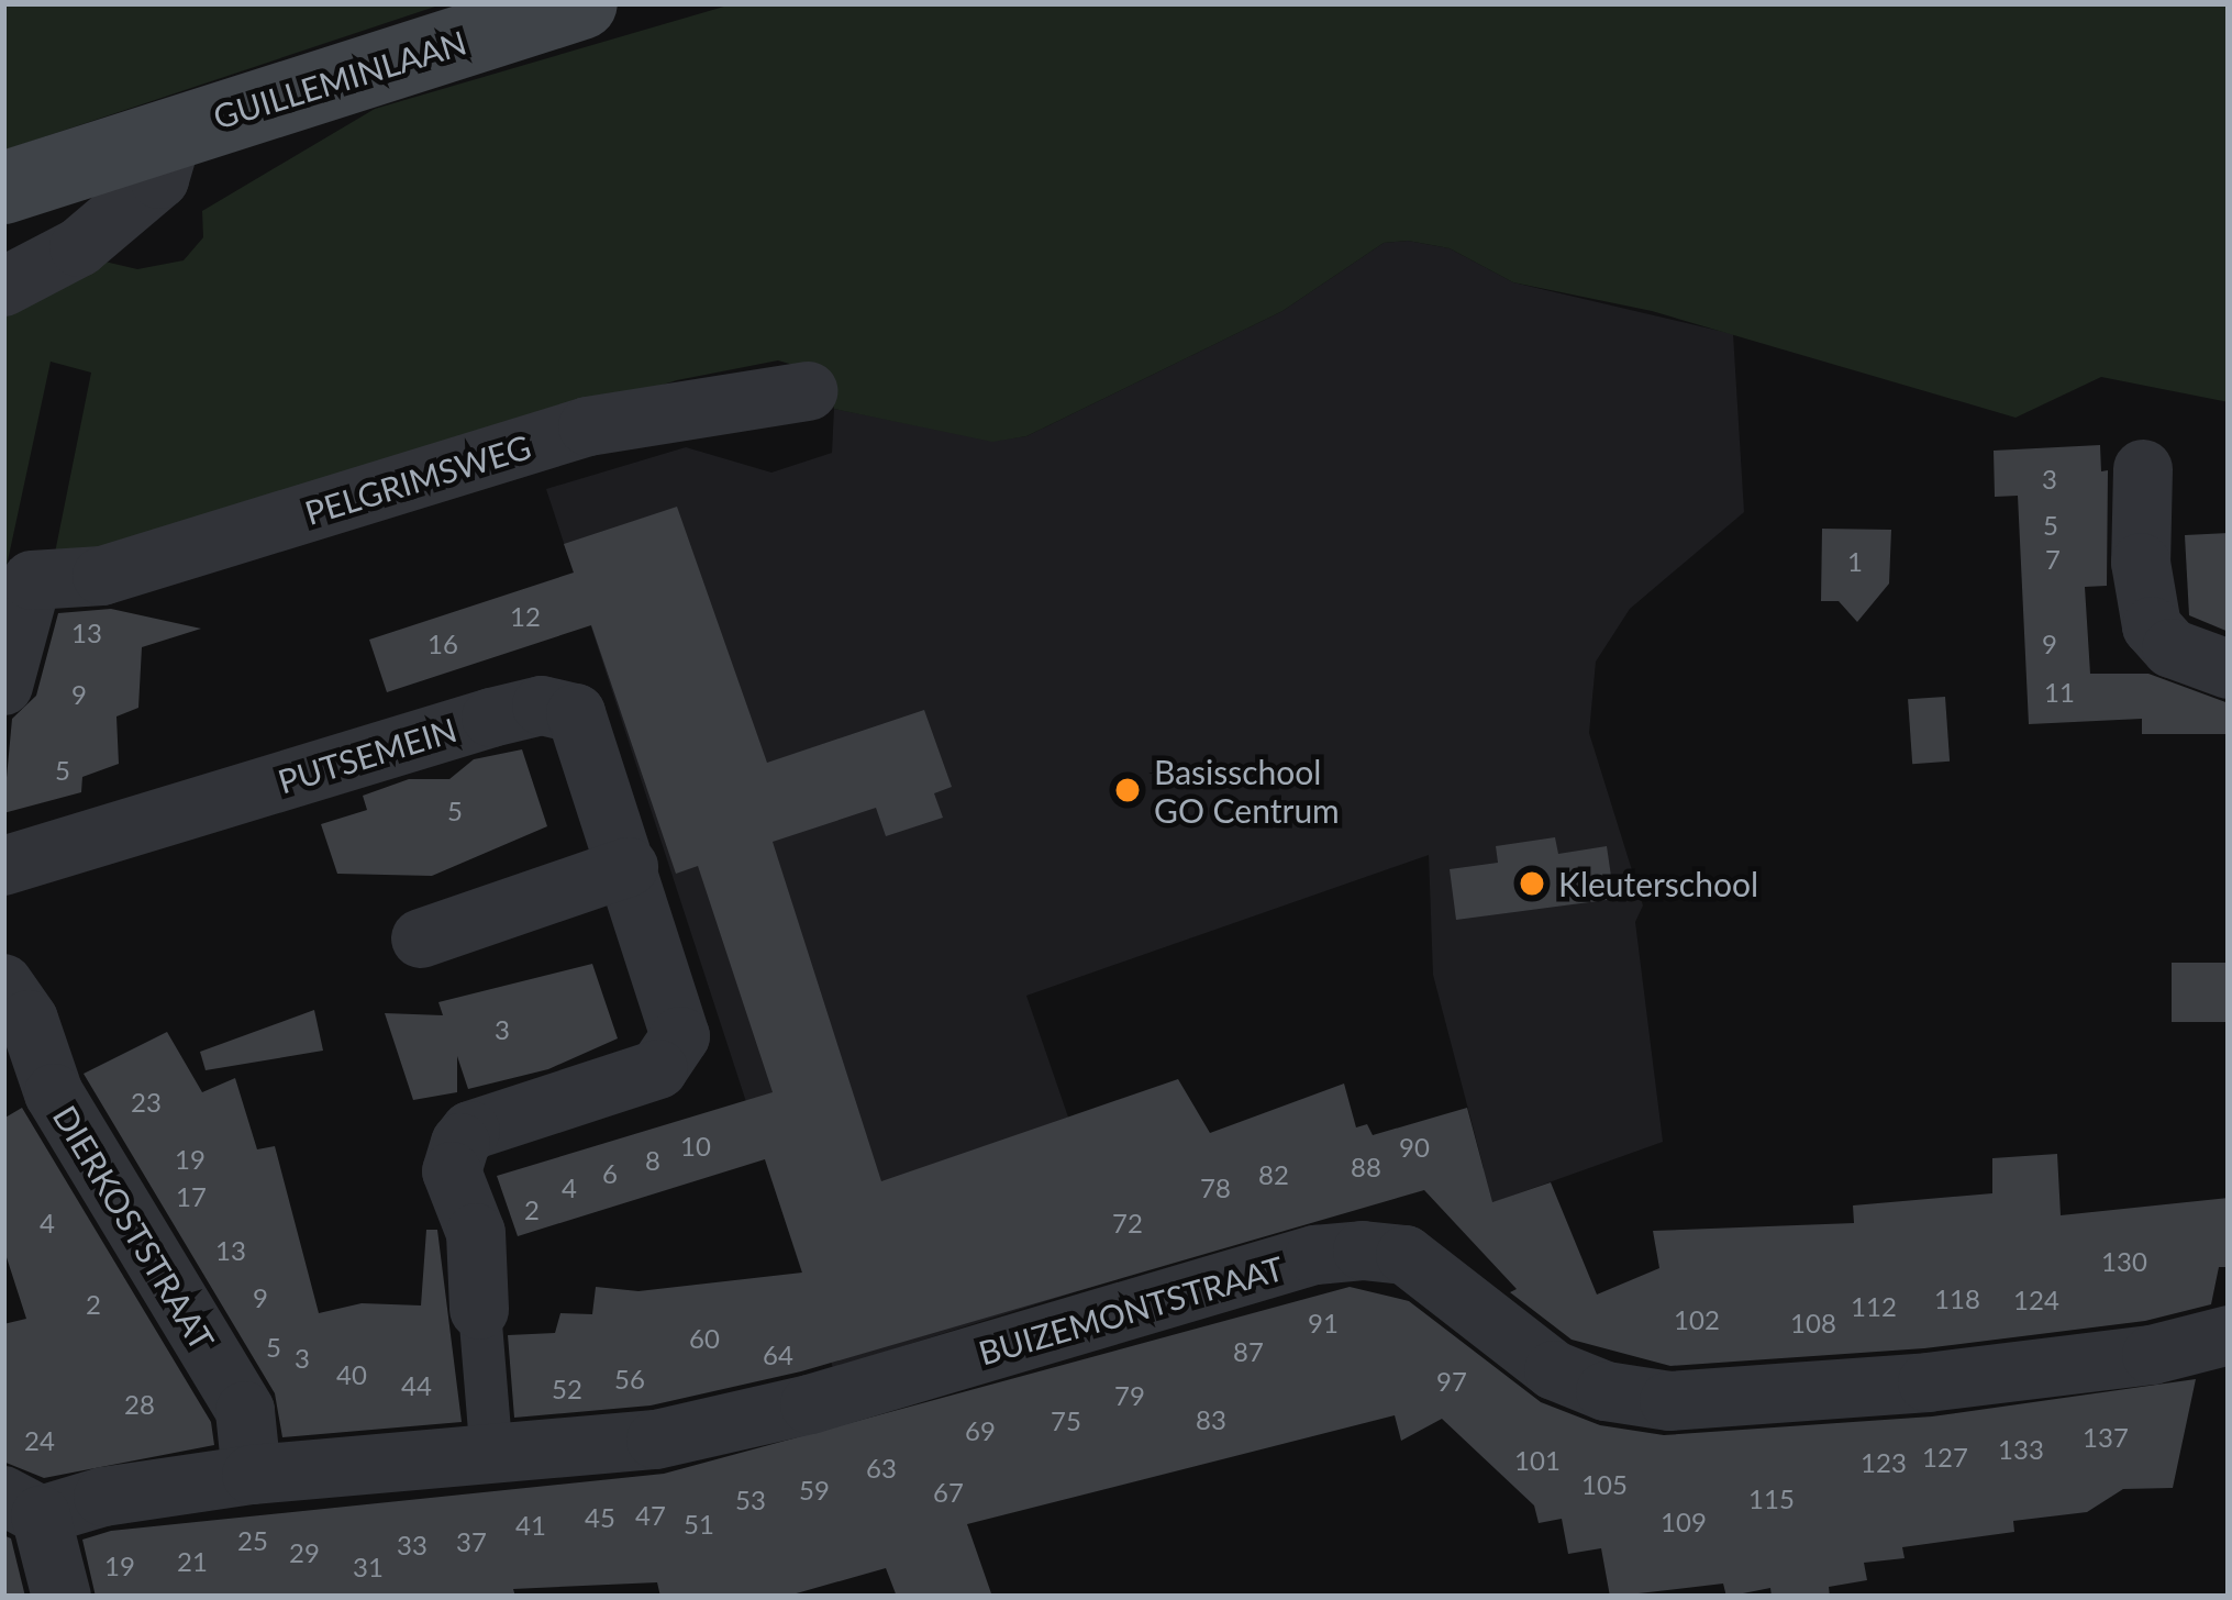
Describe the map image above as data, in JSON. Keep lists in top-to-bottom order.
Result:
{
  "streets": {
    "main road": ["GUILLEMINLAAN"],
    "street": [
      "PELGRIMSWEG",
      "PUTSEMEIN",
      "DIERKOSTSTRAAT",
      "BUIZEMONTSTRAAT"
    ]
  },
  "crossings": [
    ["PUTSEMEIN", "BUIZEMONTSTRAAT"],
    ["DIERKOSTSTRAAT", "BUIZEMONTSTRAAT"]
  ],
  "places": ["Basisschool GO Centrum", "Kleuterschool"],
  "house_numbers": [
    "3",
    "5",
    "7",
    "1",
    "12",
    "13",
    "16",
    "9",
    "11",
    "9",
    "5",
    "5",
    "3",
    "23",
    "10",
    "90",
    "19",
    "8",
    "88",
    "6",
    "82",
    "4",
    "78",
    "17",
    "2",
    "4",
    "72",
    "13",
    "130",
    "9",
    "118",
    "124",
    "2",
    "112",
    "102",
    "91",
    "108",
    "60",
    "5",
    "87",
    "64",
    "3",
    "40",
    "56",
    "97",
    "44",
    "52",
    "79",
    "28",
    "83",
    "75",
    "69",
    "137",
    "24",
    "133",
    "127",
    "101",
    "123",
    "63",
    "105",
    "59",
    "67",
    "115",
    "53",
    "47",
    "45",
    "109",
    "51",
    "41",
    "25",
    "37",
    "33",
    "29",
    "21",
    "19",
    "31"
  ]
}
